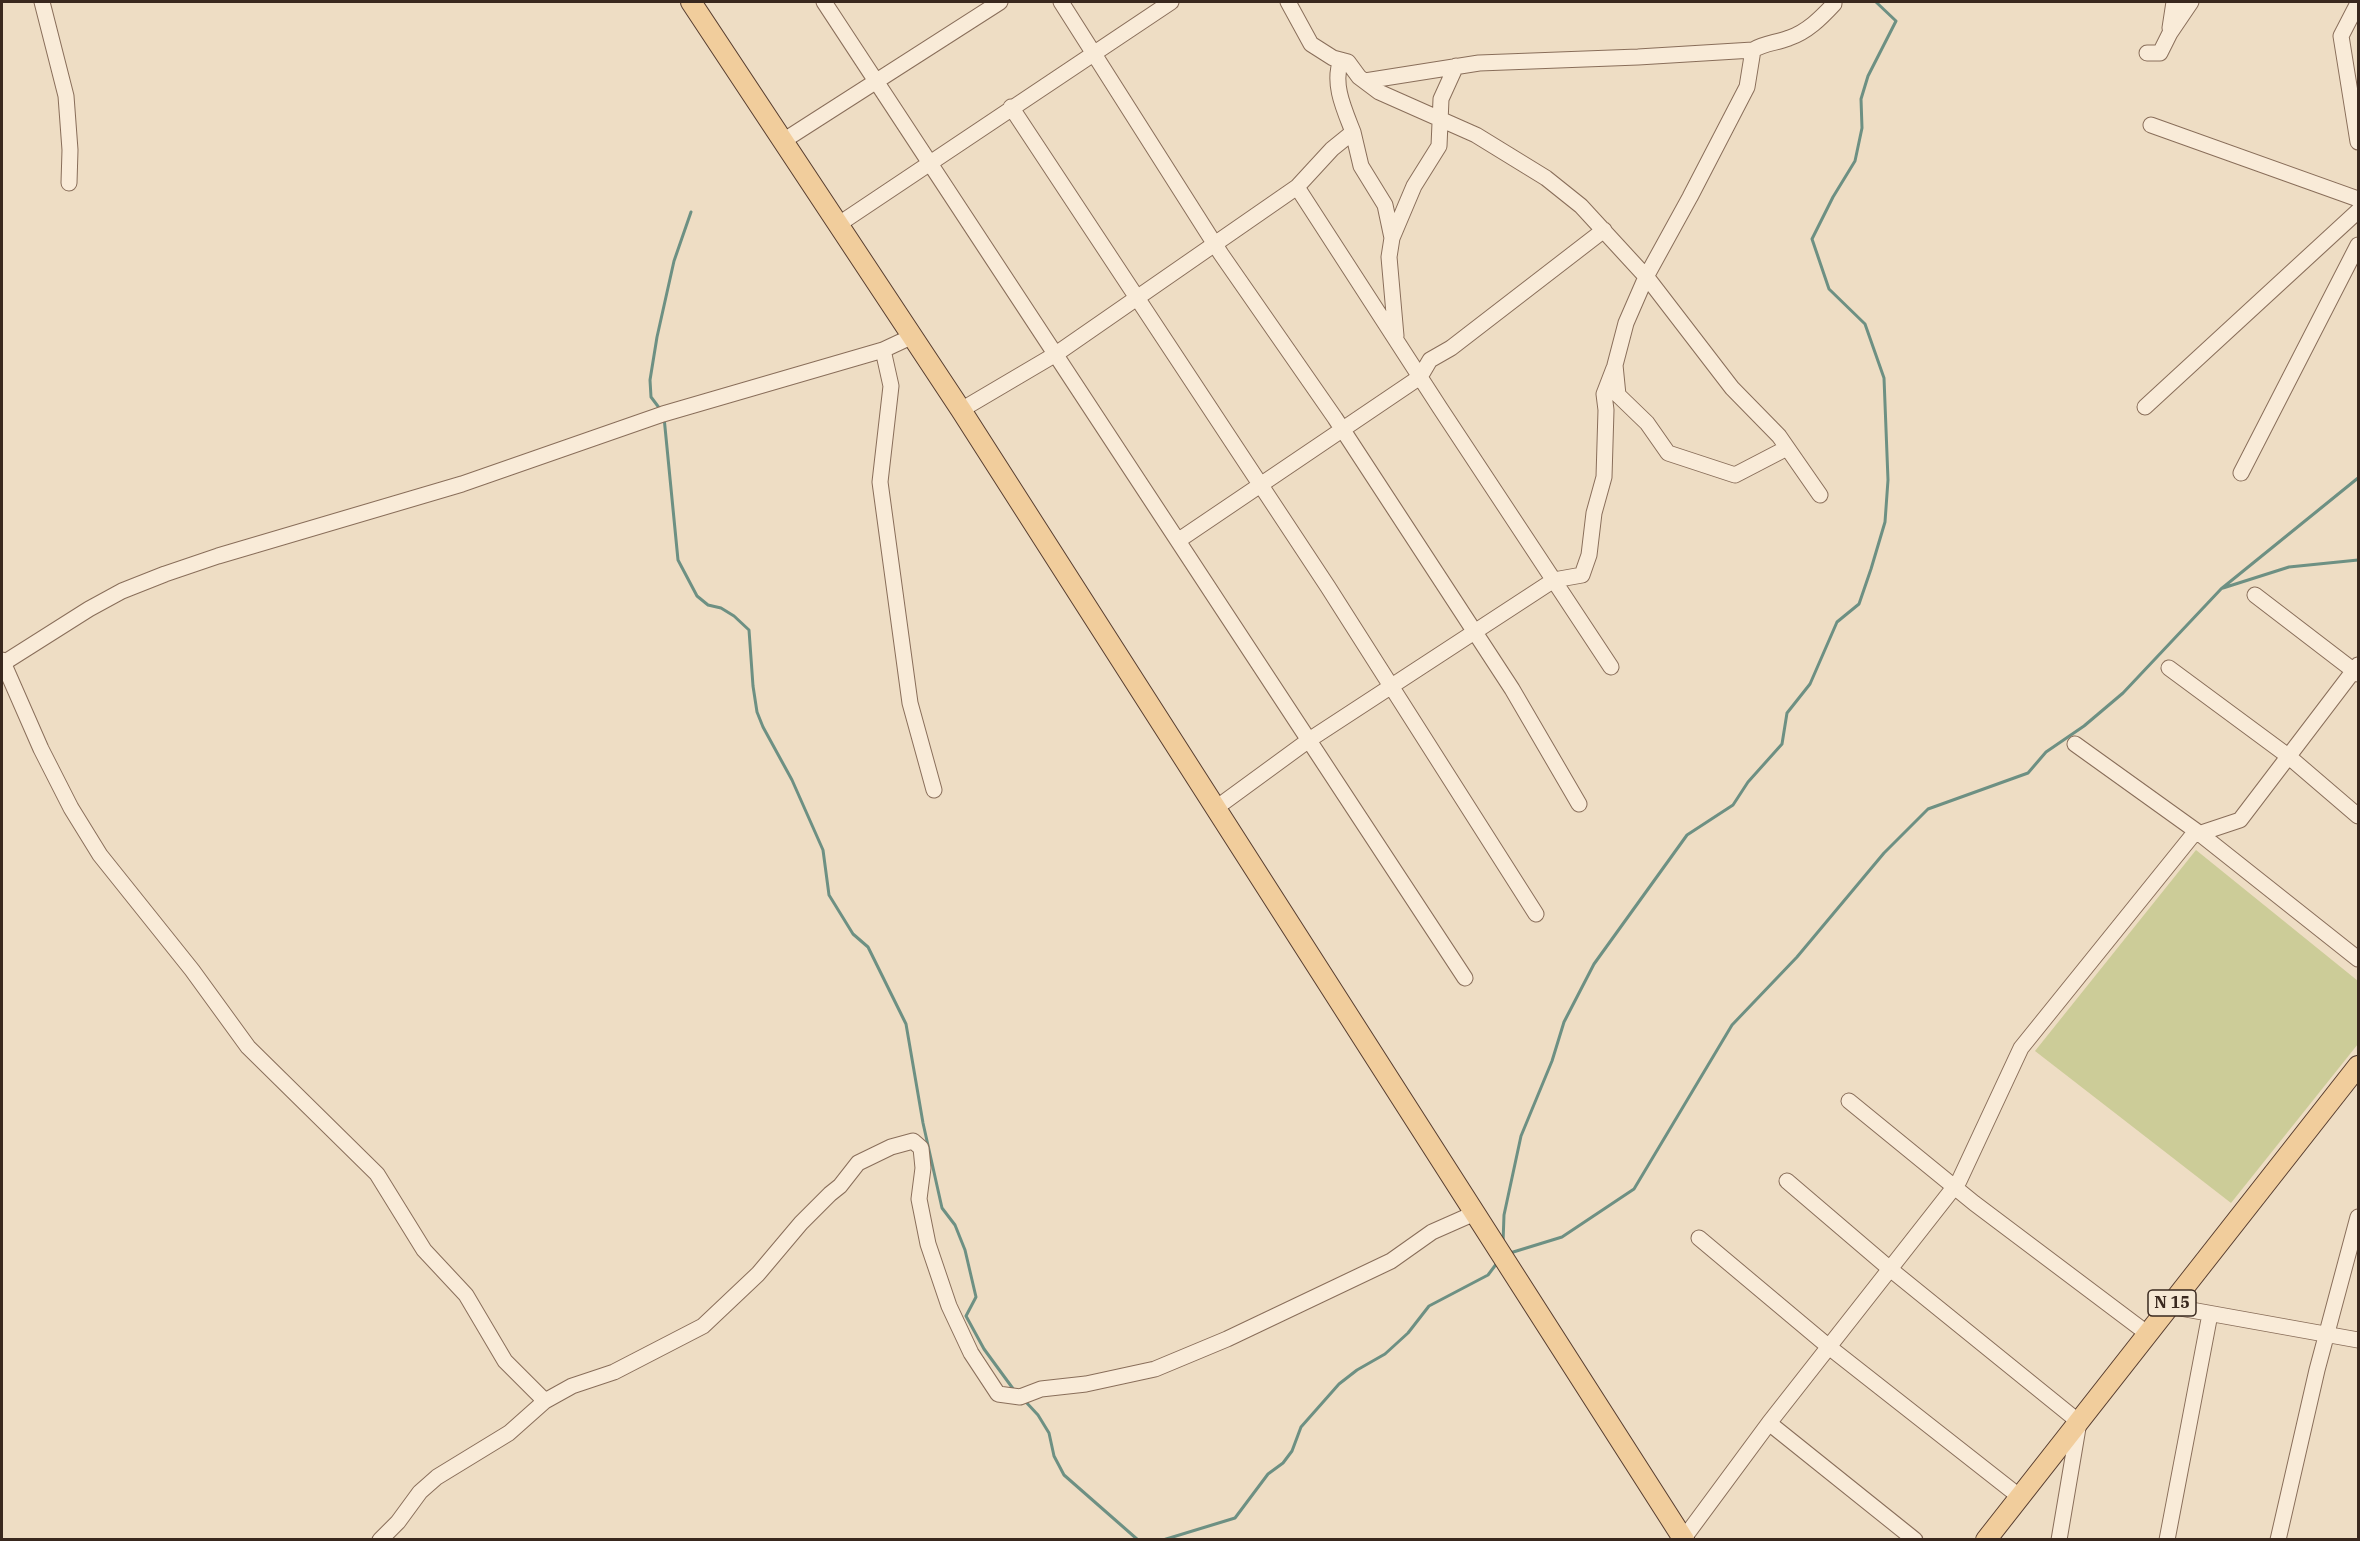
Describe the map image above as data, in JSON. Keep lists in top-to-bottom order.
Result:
{
  "streets": {
    "main road": ["N 15"]
  }
}
